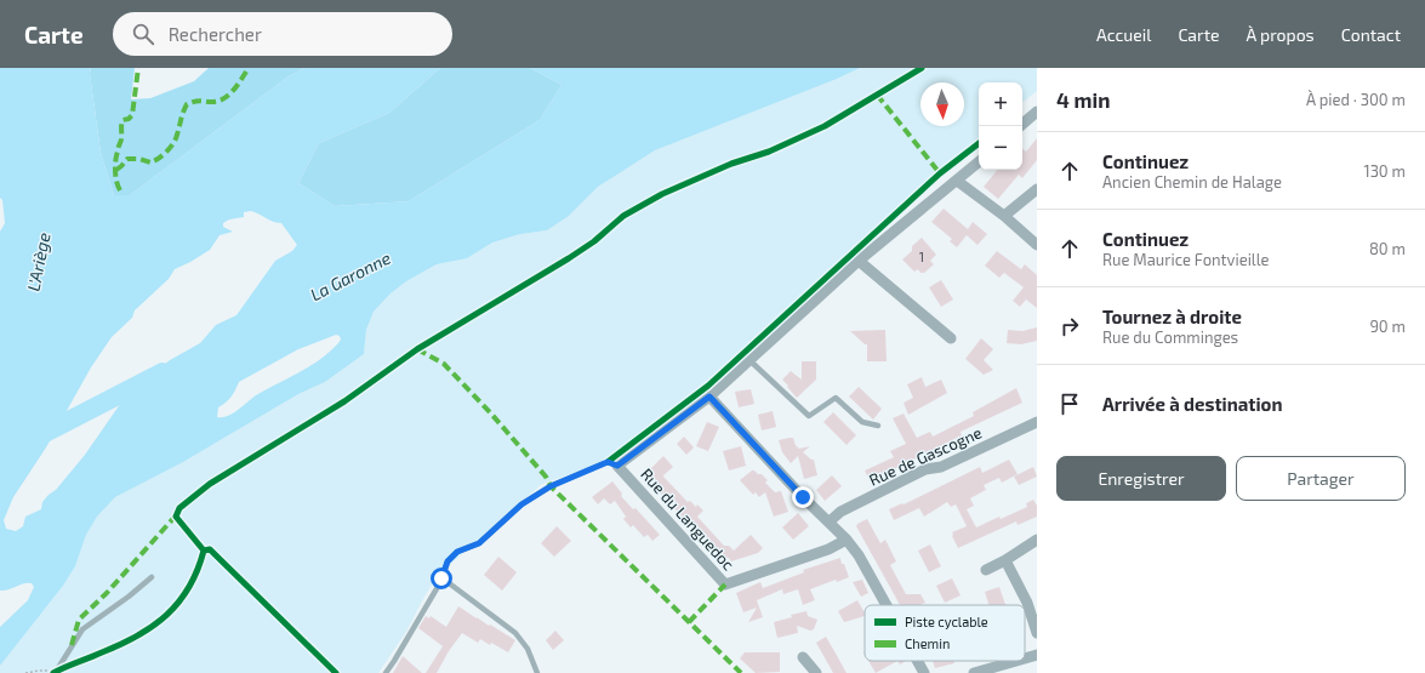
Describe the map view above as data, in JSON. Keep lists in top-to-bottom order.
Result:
{
  "streets": {
    "street": ["Rue de Gascogne", "Rue du Languedoc"]
  },
  "water": ["L'Ariège", "La Garonne"],
  "house_numbers": ["1"],
  "legend": ["Piste cyclable", "Chemin"],
  "north": "bottom",
  "page": {
    "header": "Carte",
    "search": "Rechercher",
    "nav": [
      "Accueil",
      "Carte",
      "À propos",
      "Contact"
    ],
    "heading": ["4 min", "À pied · 300 m"],
    "map_buttons": ["+", "−"],
    "list": [
      ["Continuez", "Ancien Chemin de Halage", "130 m"],
      ["Continuez", "Rue Maurice Fontvieille", "80 m"],
      ["Tournez à droite", "Rue du Comminges", "90 m"],
      "Arrivée à destination"
    ],
    "buttons": ["Enregistrer", "Partager"]
  }
}
